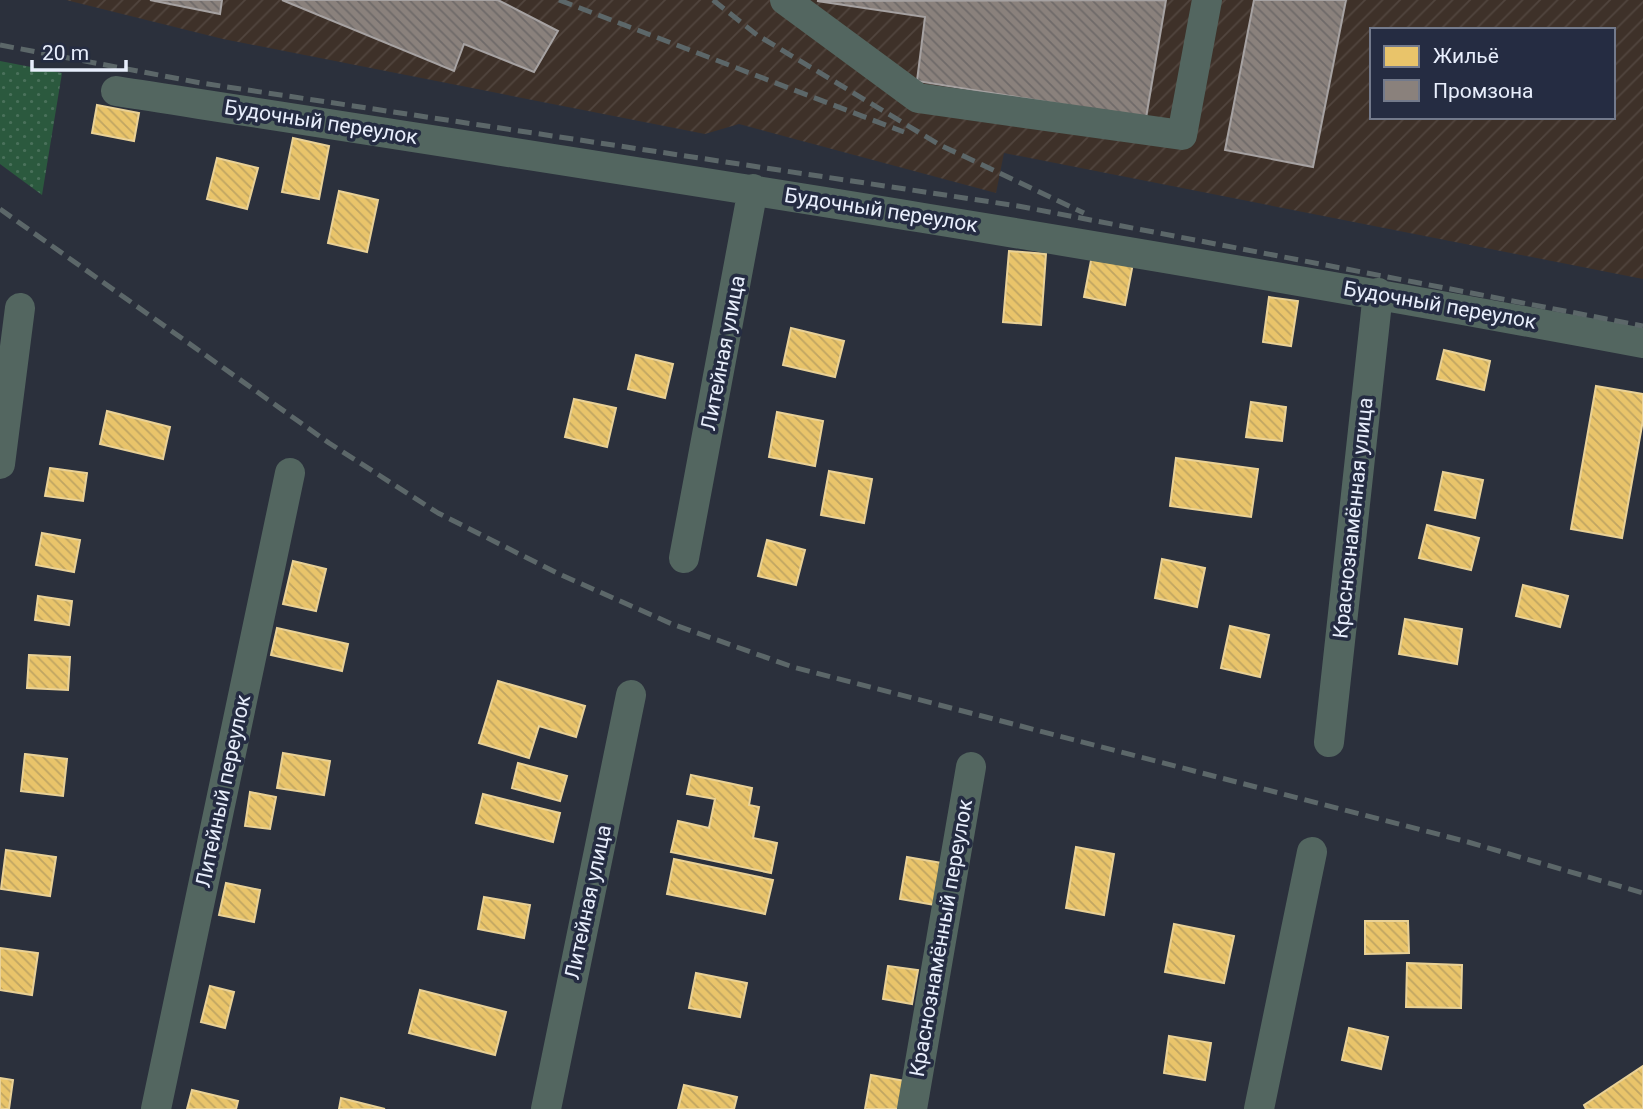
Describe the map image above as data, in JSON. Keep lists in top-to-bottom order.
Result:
{
  "streets": {
    "street": [
      "Будочный переулок",
      "Литейная улица",
      "Краснознамённая улица",
      "Литейный переулок",
      "Краснознамённый переулок"
    ]
  },
  "crossings": [
    ["Будочный переулок", "Литейная улица"],
    ["Будочный переулок", "Краснознамённая улица"]
  ],
  "legend": ["Жильё", "Промзона"],
  "scale_bar": "20 m"
}
